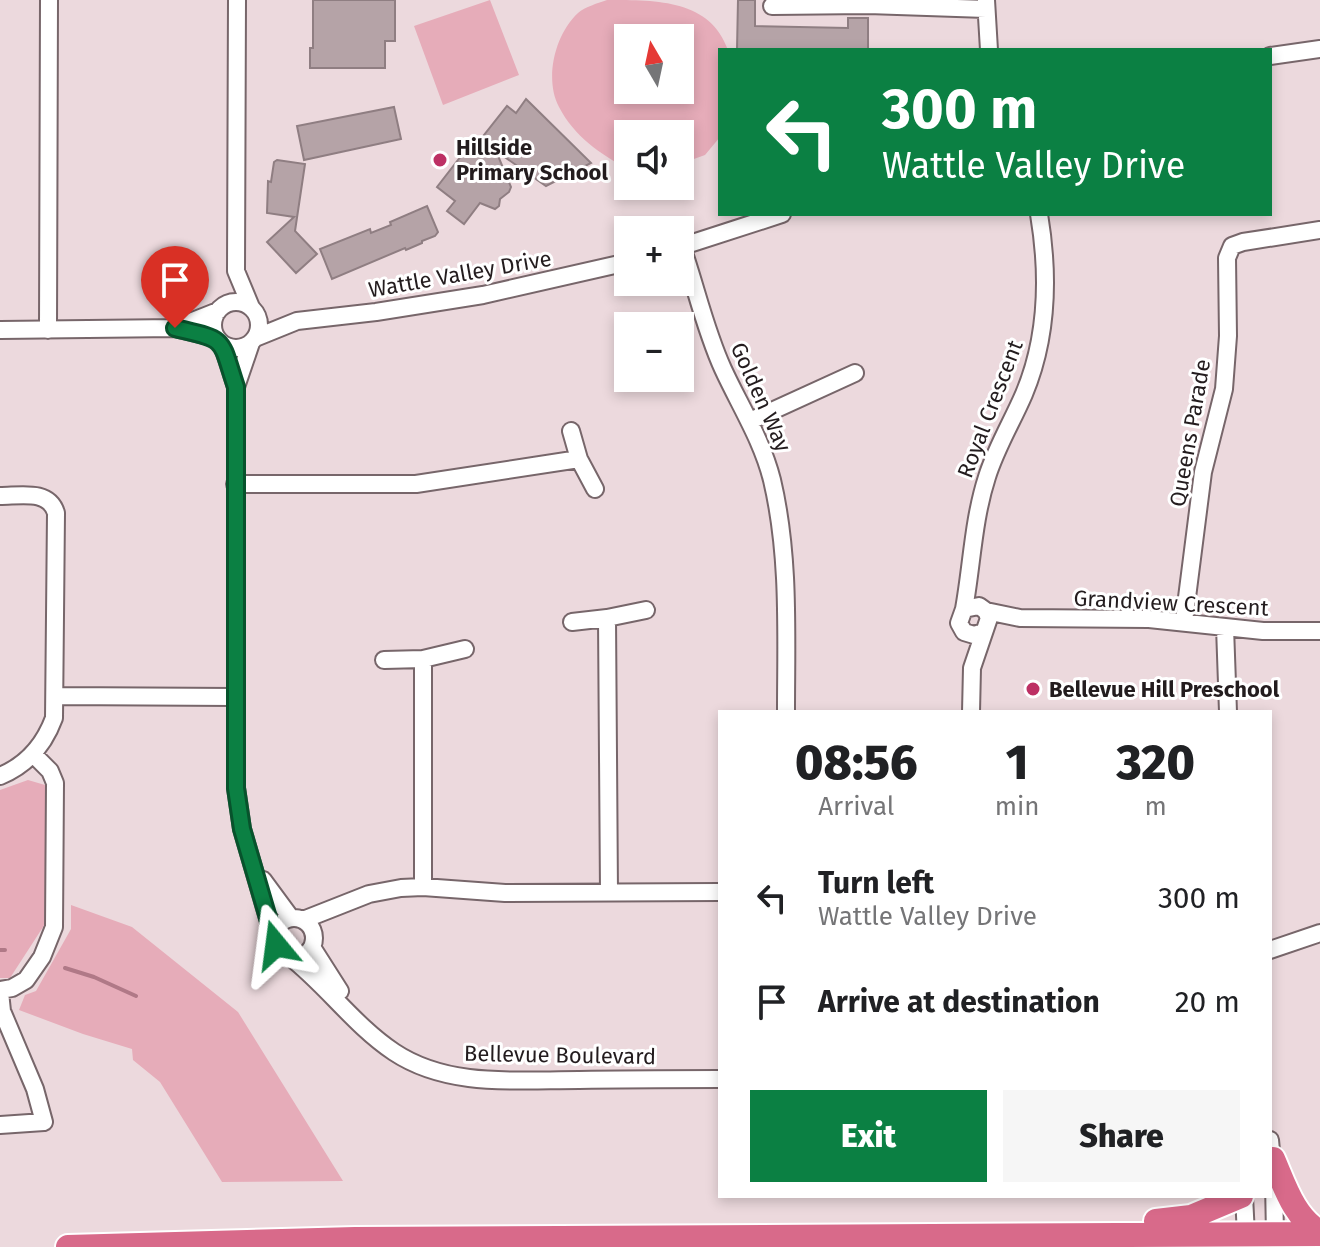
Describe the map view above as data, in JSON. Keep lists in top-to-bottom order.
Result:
{
  "streets": {
    "street": [
      "Wattle Valley Drive",
      "Golden Way",
      "Royal Crescent",
      "Queens Parade",
      "Grandview Crescent",
      "Bellevue Boulevard"
    ]
  },
  "crossings": [
    ["Royal Crescent", "Grandview Crescent"],
    ["Queens Parade", "Grandview Crescent"]
  ],
  "places": ["Hillside Primary School", "Bellevue Hill Preschool"],
  "north": "top",
  "page": {
    "map_buttons": ["+", "−"],
    "turn": ["300 m", "Wattle Valley Drive"],
    "eta": [
      "08:56",
      "Arrival",
      "1",
      "min",
      "320",
      "m"
    ],
    "list": [
      {
        "name": "Turn left",
        "note": "Wattle Valley Drive",
        "value": "300 m"
      },
      {
        "name": "Arrive at destination",
        "value": "20 m"
      }
    ],
    "buttons": ["Exit", "Share"]
  }
}
